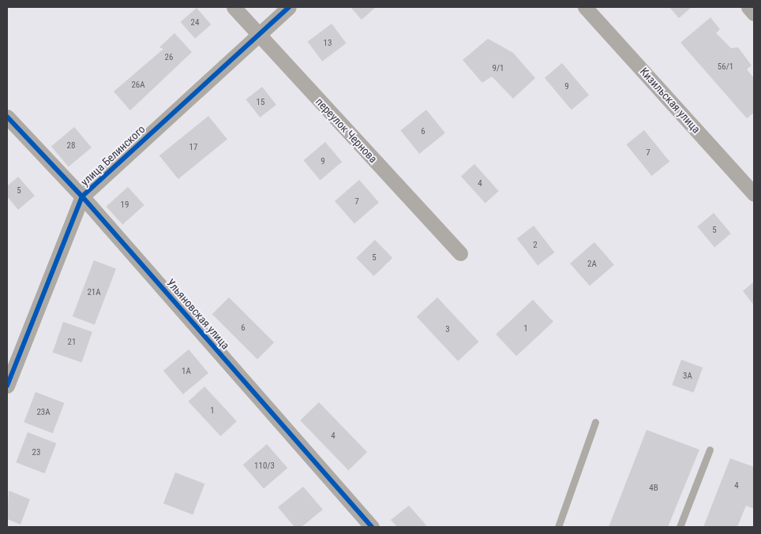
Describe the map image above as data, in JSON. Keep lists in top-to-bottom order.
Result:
{
  "streets": {
    "street": [
      "Кизильская улица",
      "переулок Чернова",
      "улица Белинского",
      "Ульяновская улица"
    ]
  },
  "crossings": [
    ["переулок Чернова", "улица Белинского"],
    ["улица Белинского", "Ульяновская улица"]
  ],
  "house_numbers": [
    "24",
    "13",
    "26",
    "56/1",
    "9/1",
    "26А",
    "9",
    "15",
    "6",
    "28",
    "17",
    "7",
    "9",
    "4",
    "5",
    "7",
    "19",
    "5",
    "2",
    "5",
    "2А",
    "21А",
    "6",
    "1",
    "3",
    "21",
    "1А",
    "3А",
    "1",
    "23А",
    "4",
    "23",
    "110/3",
    "4",
    "4В"
  ]
}
